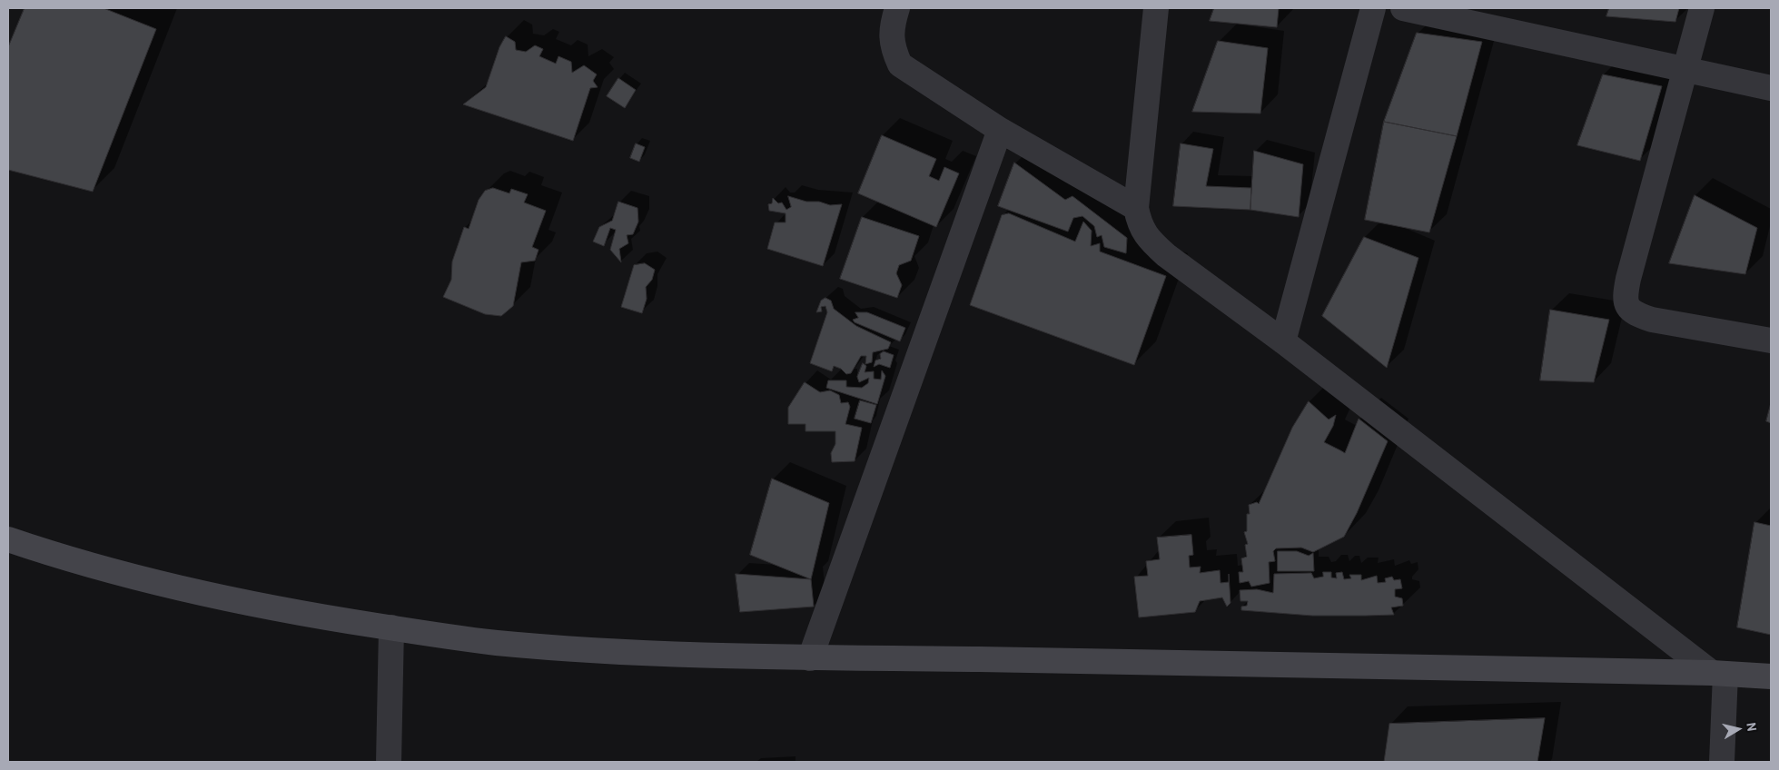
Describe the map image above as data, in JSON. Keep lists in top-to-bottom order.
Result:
{
  "north": "right"
}
